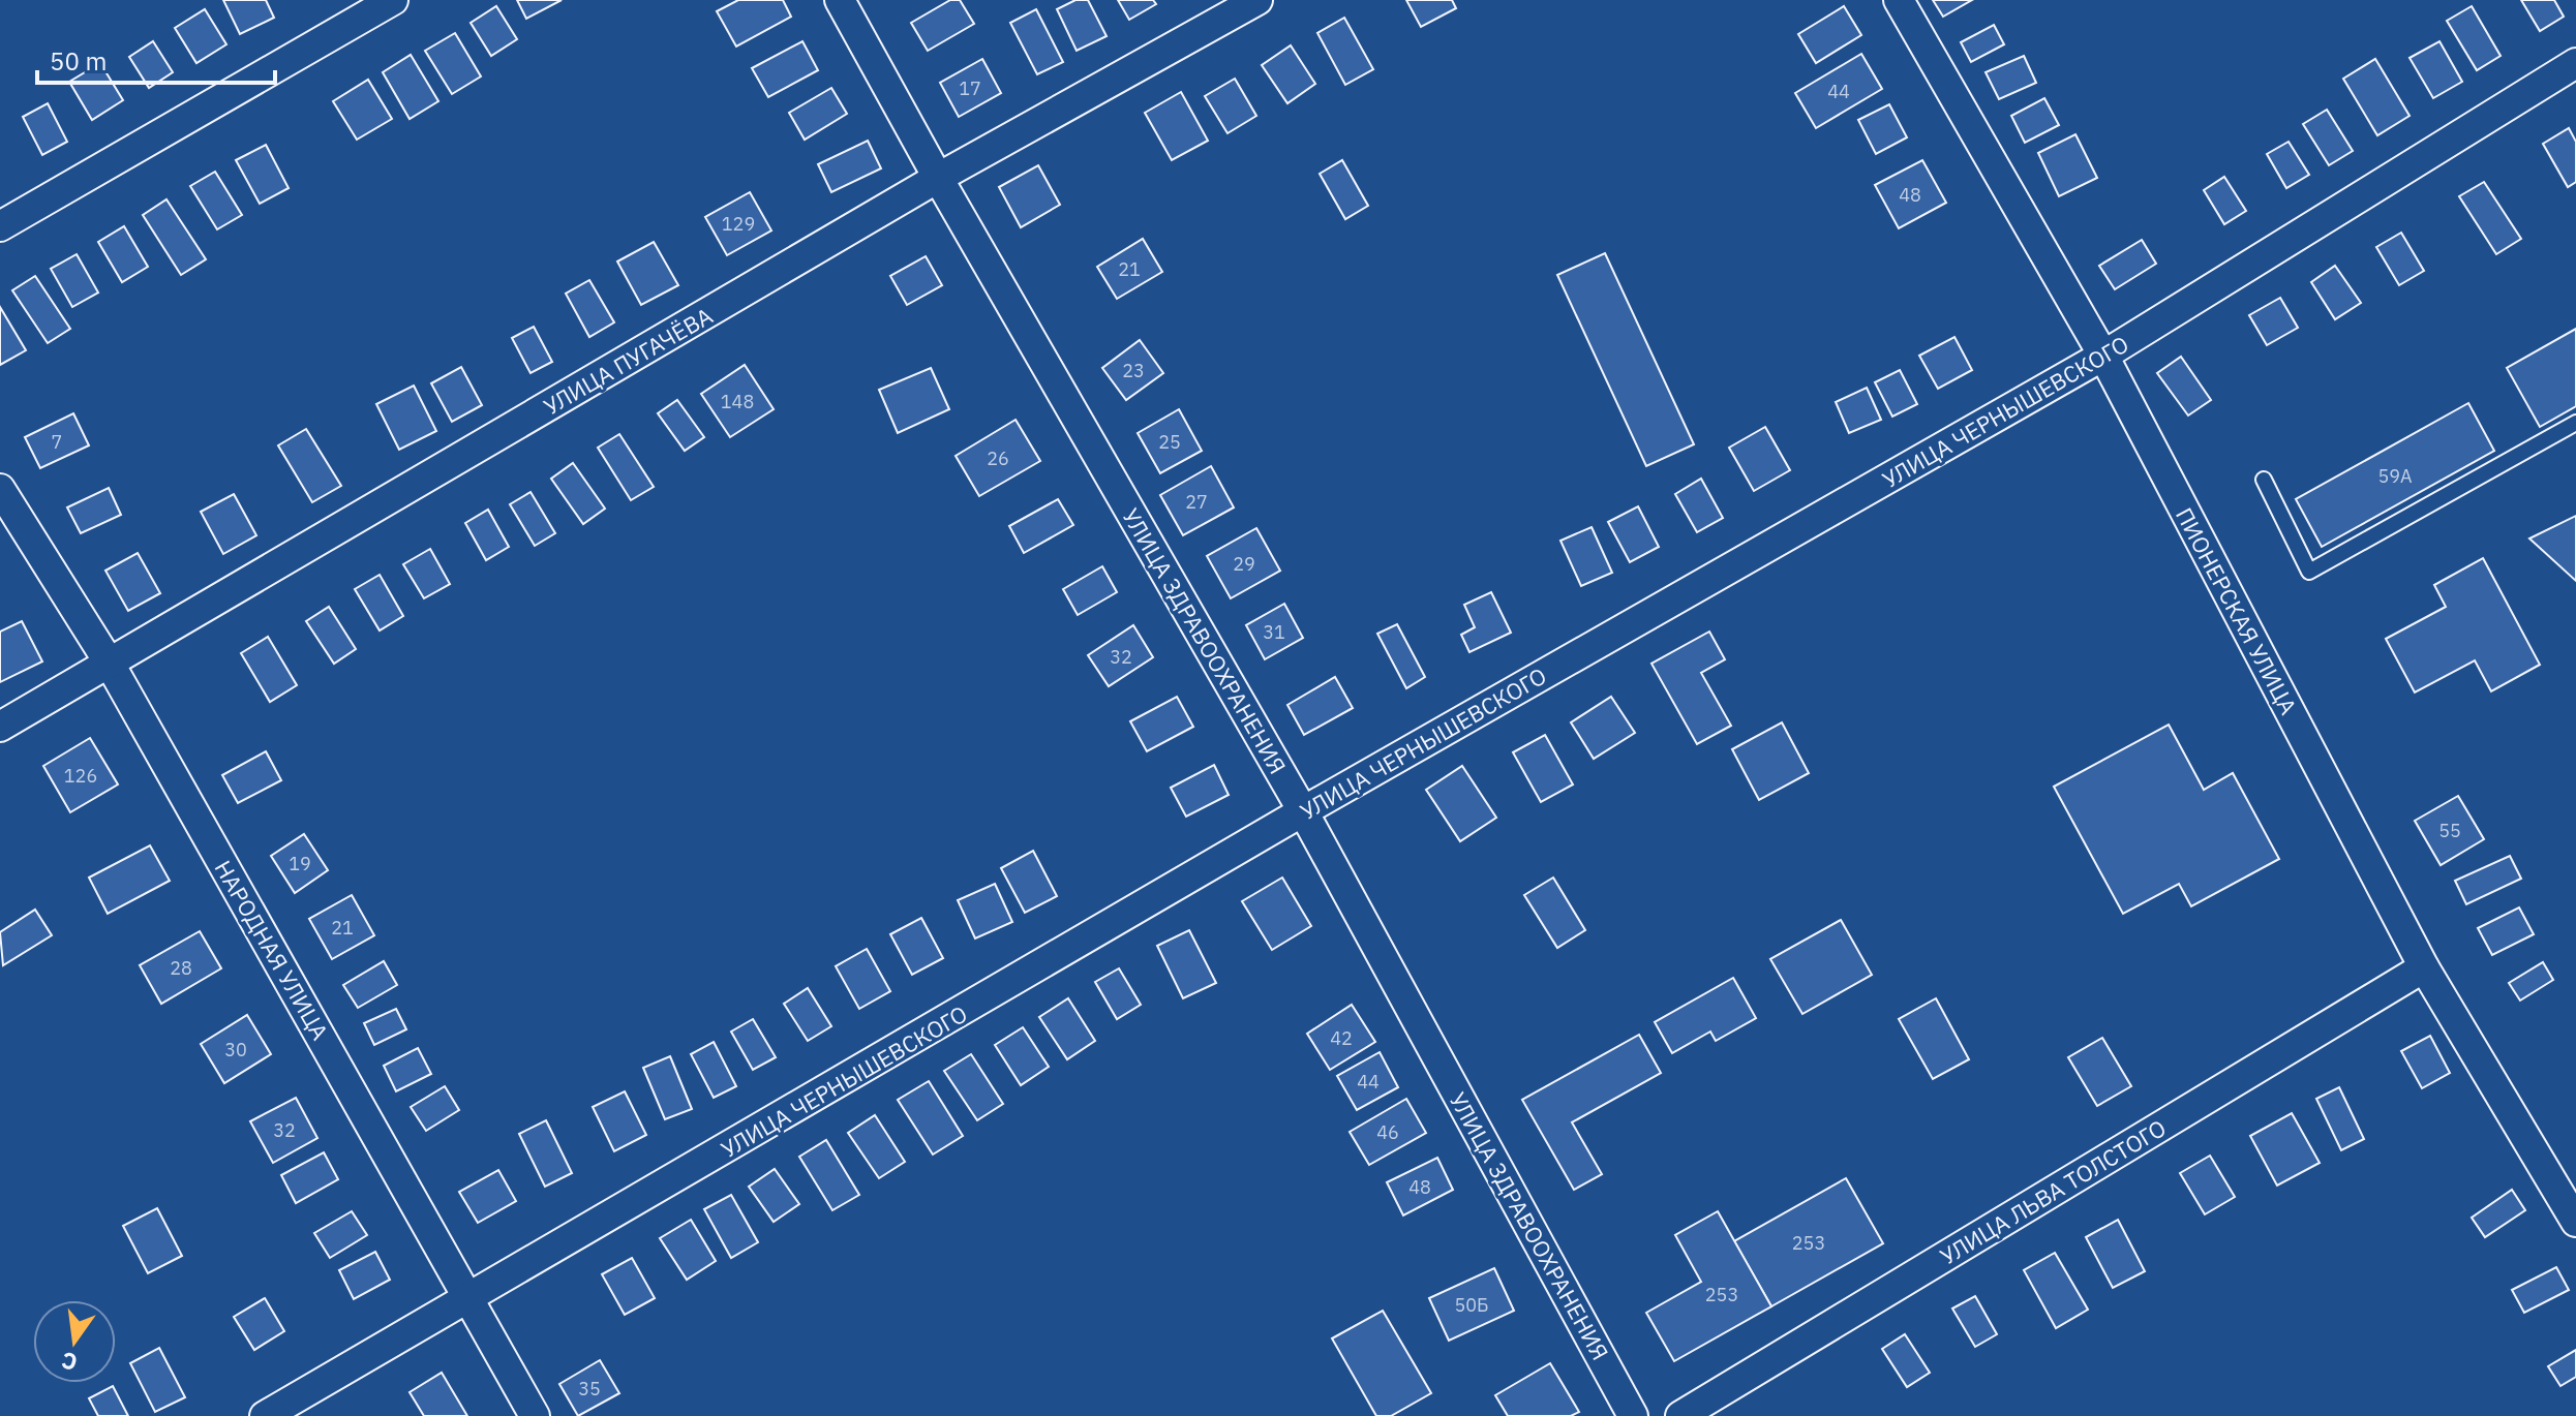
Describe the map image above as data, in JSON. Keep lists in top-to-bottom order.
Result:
{
  "streets": {
    "street": [
      "УЛИЦА ПУГАЧЁВА",
      "УЛИЦА ЧЕРНЫШЕВСКОГО",
      "ПИОНЕРСКАЯ УЛИЦА",
      "УЛИЦА ЗДРАВООХРАНЕНИЯ",
      "НАРОДНАЯ УЛИЦА",
      "УЛИЦА ЛЬВА ТОЛСТОГО"
    ]
  },
  "crossings": [
    ["УЛИЦА ПУГАЧЁВА", "УЛИЦА ЗДРАВООХРАНЕНИЯ"],
    ["УЛИЦА ПУГАЧЁВА", "НАРОДНАЯ УЛИЦА"],
    ["УЛИЦА ЧЕРНЫШЕВСКОГО", "ПИОНЕРСКАЯ УЛИЦА"],
    ["УЛИЦА ЧЕРНЫШЕВСКОГО", "УЛИЦА ЗДРАВООХРАНЕНИЯ"],
    ["УЛИЦА ЧЕРНЫШЕВСКОГО", "НАРОДНАЯ УЛИЦА"],
    ["ПИОНЕРСКАЯ УЛИЦА", "УЛИЦА ЛЬВА ТОЛСТОГО"]
  ],
  "house_numbers": [
    "17",
    "44",
    "48",
    "129",
    "21",
    "23",
    "148",
    "7",
    "25",
    "26",
    "59А",
    "27",
    "29",
    "31",
    "32",
    "126",
    "55",
    "19",
    "21",
    "28",
    "42",
    "30",
    "44",
    "32",
    "46",
    "48",
    "253",
    "253",
    "50Б",
    "35"
  ],
  "scale_bar": "50 m",
  "north": "bottom"
}
